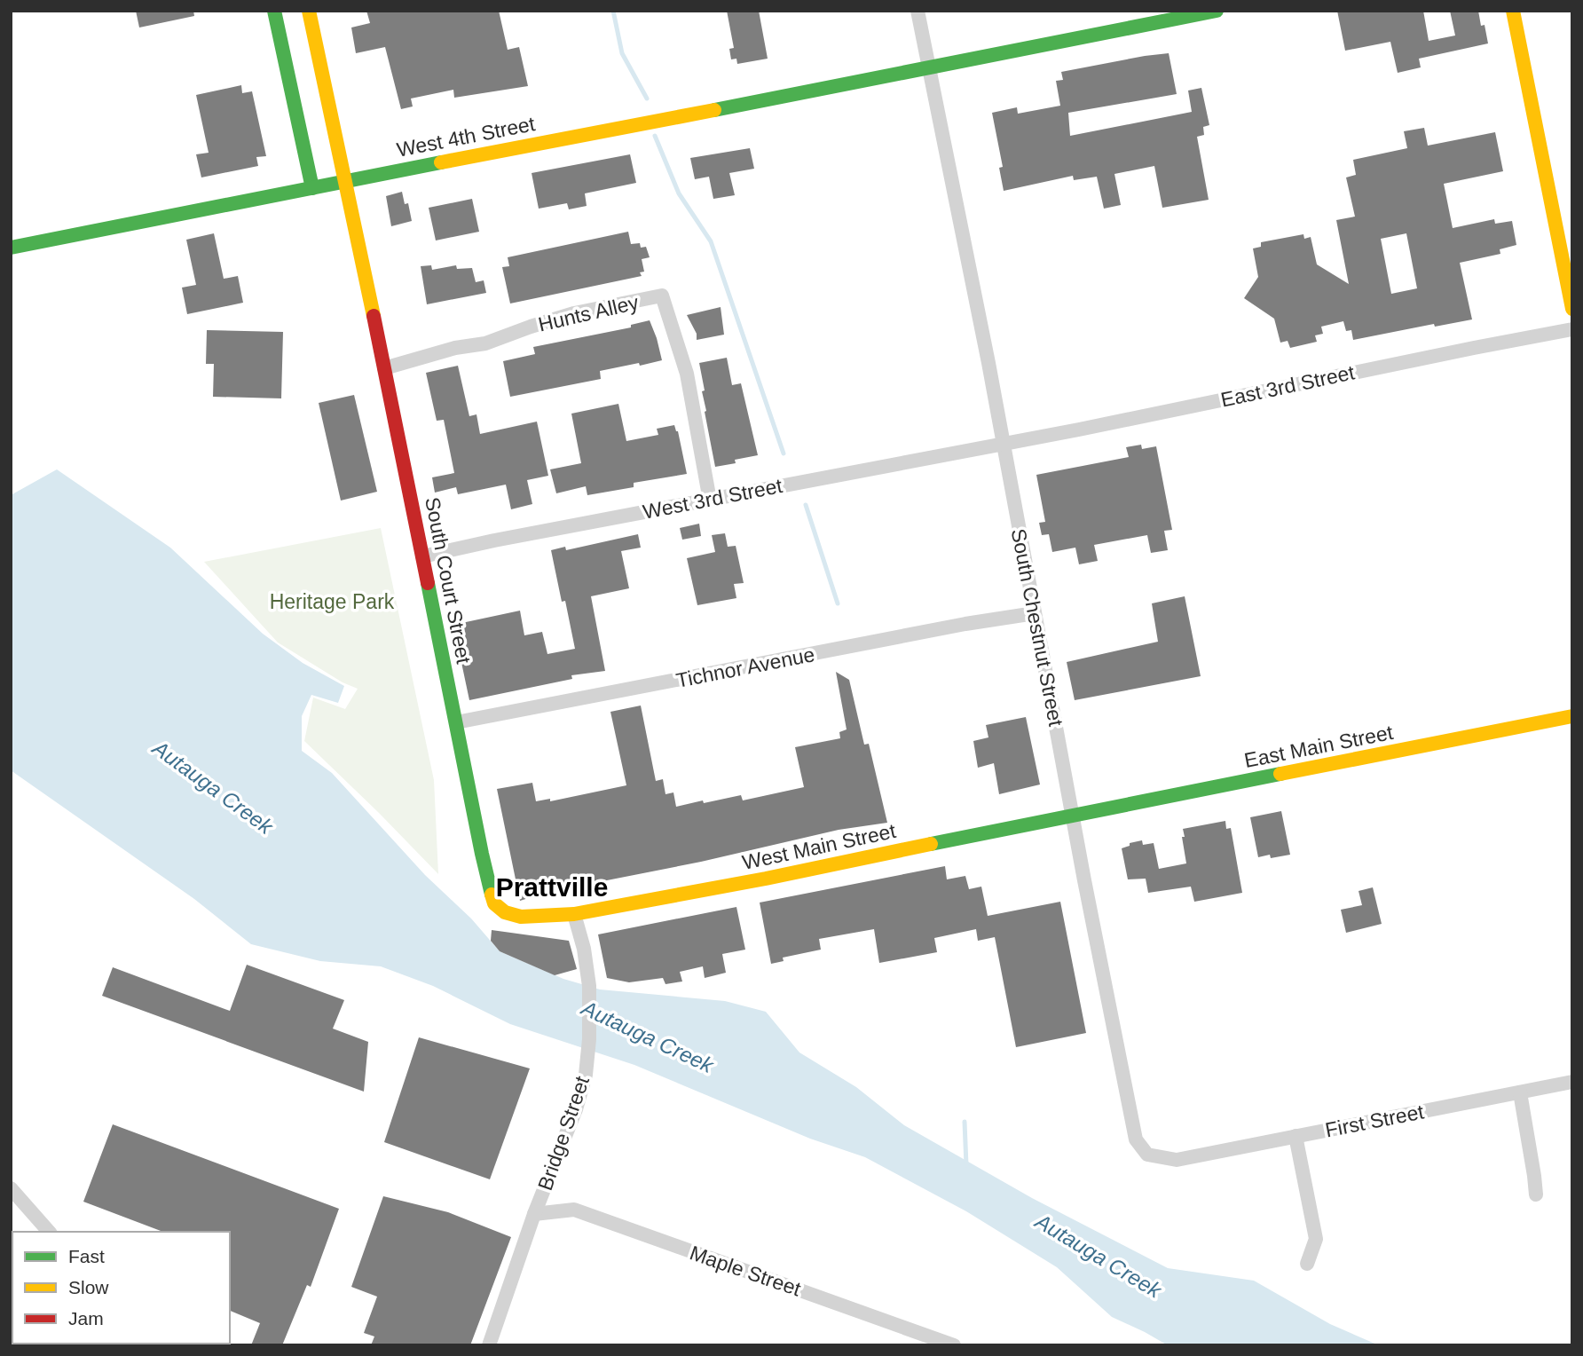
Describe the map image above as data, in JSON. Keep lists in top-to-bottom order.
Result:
{
  "streets": {
    "street": [
      "West 4th Street",
      "Hunts Alley",
      "East 3rd Street",
      "West 3rd Street",
      "South Court Street",
      "South Chestnut Street",
      "Tichnor Avenue",
      "East Main Street",
      "West Main Street",
      "First Street",
      "Bridge Street",
      "Maple Street"
    ]
  },
  "crossings": [
    ["West 4th Street", "South Court Street"],
    ["West 4th Street", "South Chestnut Street"],
    ["Hunts Alley", "West 3rd Street"],
    ["Hunts Alley", "South Court Street"],
    ["East 3rd Street", "West 3rd Street"],
    ["East 3rd Street", "South Chestnut Street"],
    ["West 3rd Street", "South Court Street"],
    ["West 3rd Street", "South Chestnut Street"],
    ["South Court Street", "Tichnor Avenue"],
    ["South Court Street", "West Main Street"],
    ["South Court Street", "Bridge Street"],
    ["South Chestnut Street", "Tichnor Avenue"],
    ["South Chestnut Street", "East Main Street"],
    ["South Chestnut Street", "West Main Street"],
    ["South Chestnut Street", "First Street"],
    ["East Main Street", "West Main Street"],
    ["West Main Street", "Bridge Street"],
    ["Bridge Street", "Maple Street"]
  ],
  "districts": ["Prattville"],
  "water": ["Autauga Creek"],
  "parks": ["Heritage Park"],
  "legend": ["Fast", "Slow", "Jam"]
}
